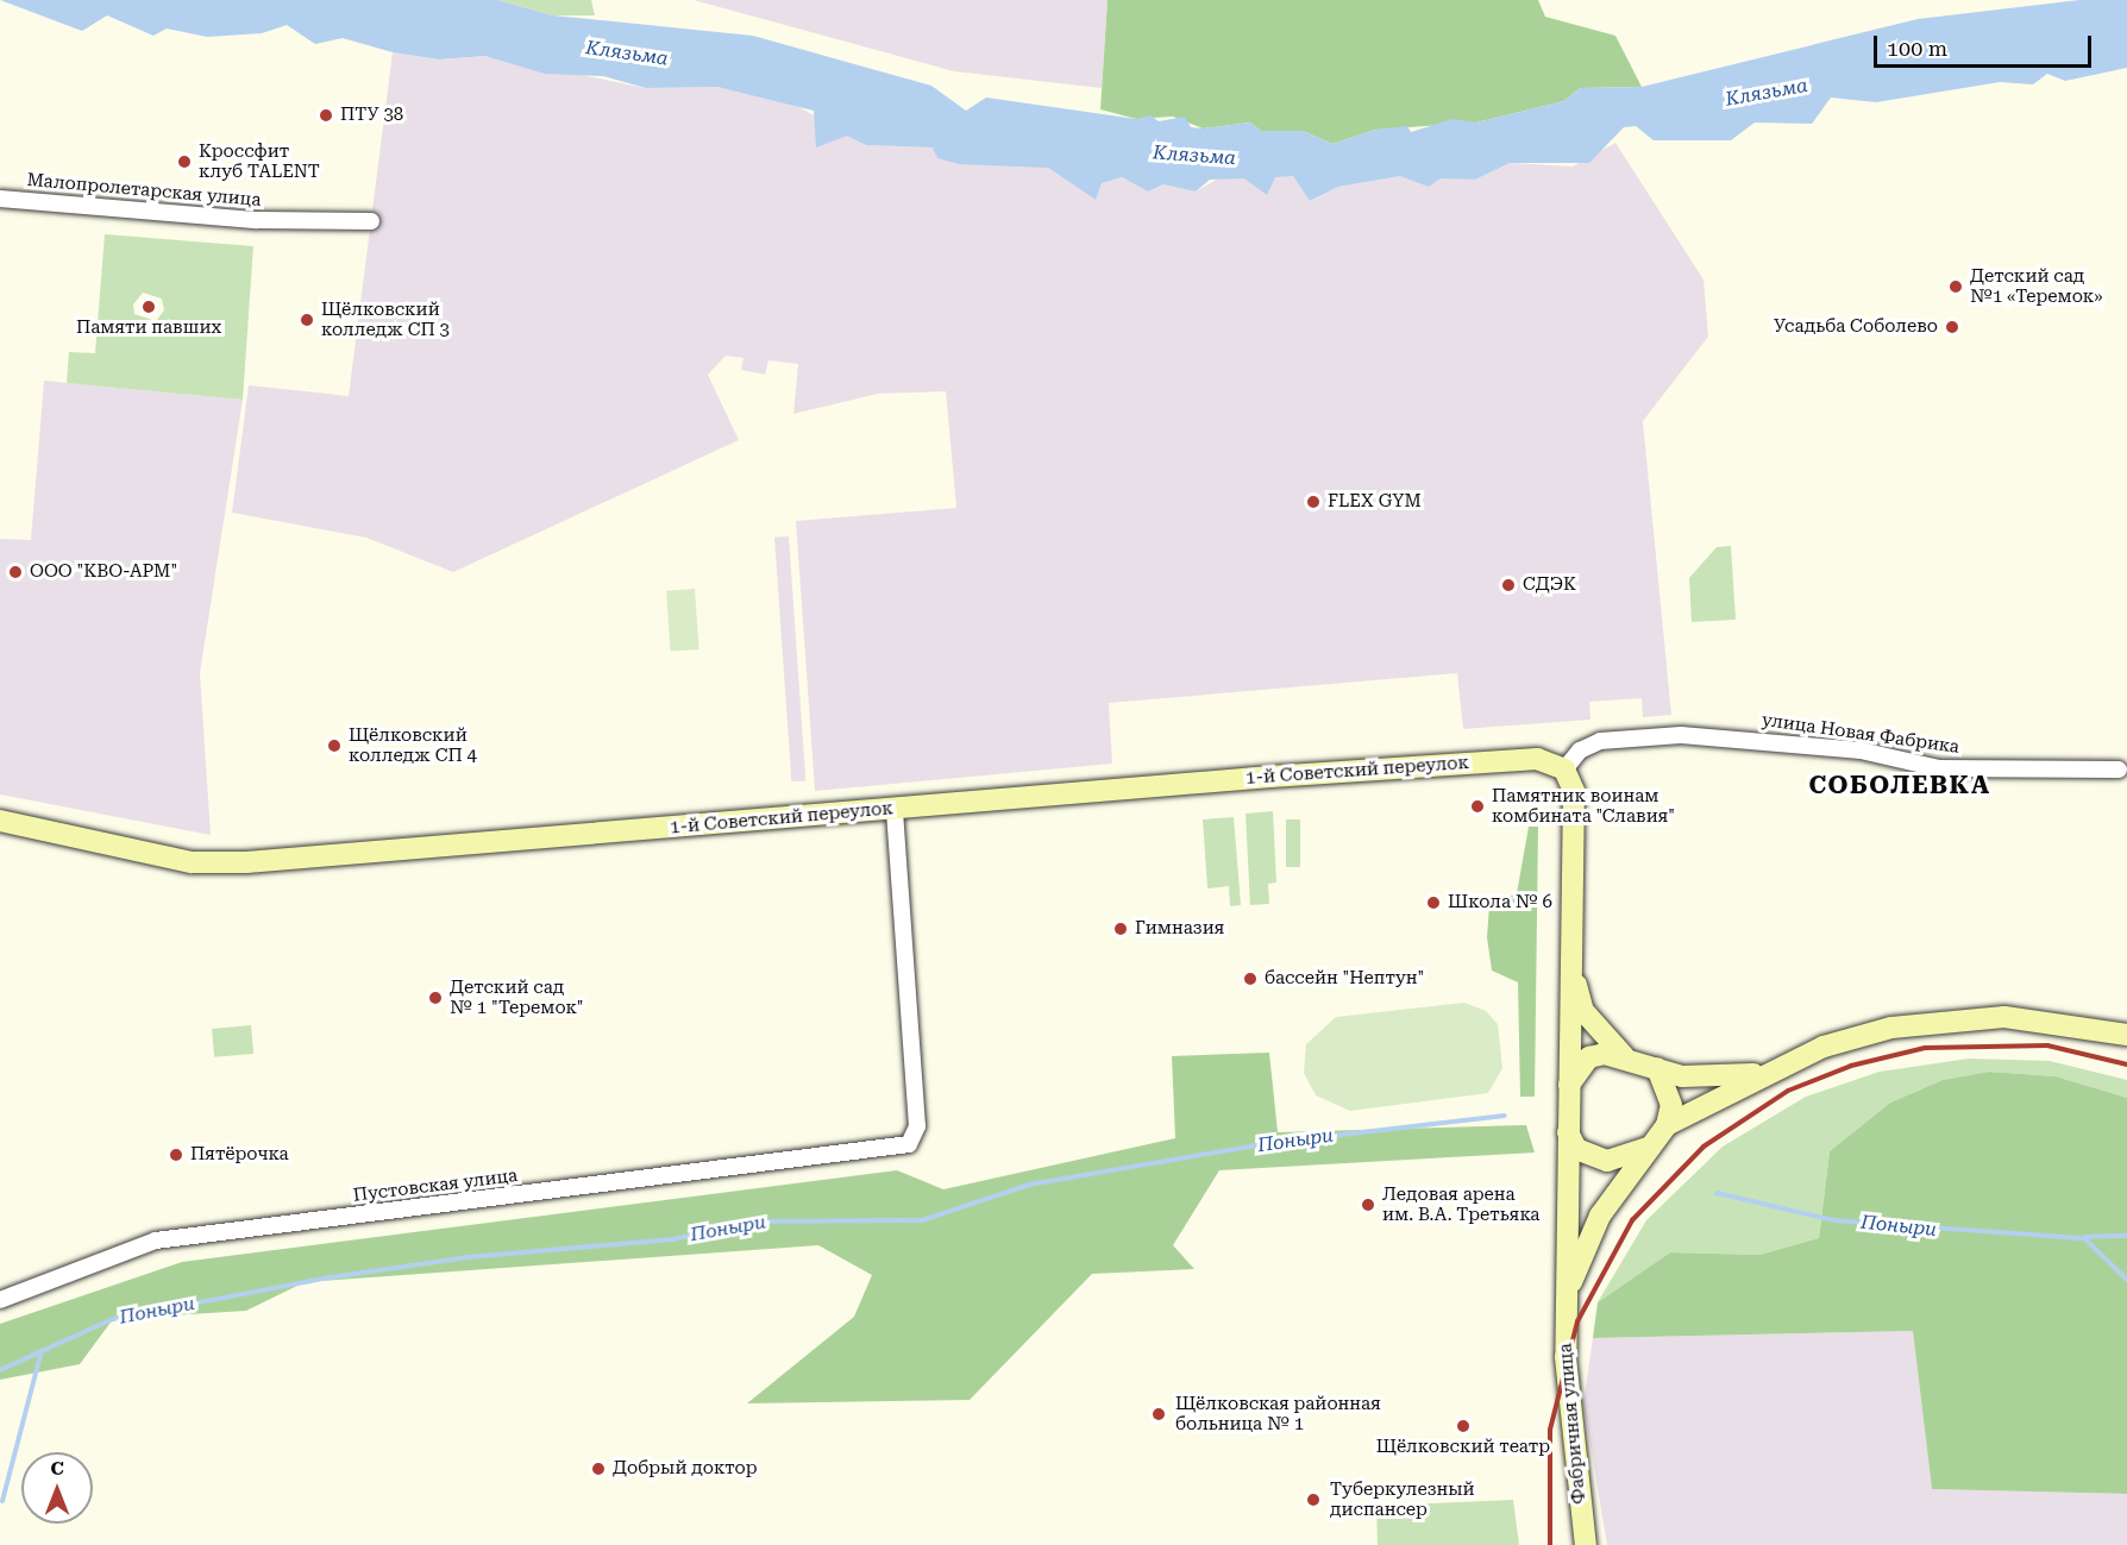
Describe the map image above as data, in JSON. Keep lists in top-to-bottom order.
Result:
{
  "streets": {
    "street": [
      "Малопролетарская улица",
      "улица Новая Фабрика",
      "1-й Советский переулок",
      "Пустовская улица",
      "Фабричная улица"
    ]
  },
  "crossings": [
    ["улица Новая Фабрика", "1-й Советский переулок"],
    ["улица Новая Фабрика", "Фабричная улица"],
    ["1-й Советский переулок", "Пустовская улица"],
    ["1-й Советский переулок", "Фабричная улица"]
  ],
  "districts": ["СОБОЛЕВКА"],
  "water": ["Клязьма", "Поныри"],
  "places": [
    "ПТУ 38",
    "Кроссфит клуб TALENT",
    "Детский сад №1 «Теремок»",
    "Памяти павших",
    "Щёлковский колледж СП 3",
    "Усадьба Соболево",
    "FLEX GYM",
    "ООО \"КВО-АРМ\"",
    "СДЭК",
    "Щёлковский колледж СП 4",
    "Памятник воинам комбината \"Славия\"",
    "Школа № 6",
    "Гимназия",
    "бассейн \"Нептун\"",
    "Детский сад № 1 \"Теремок\"",
    "Пятёрочка",
    "Ледовая арена им. В.А. Третьяка",
    "Щёлковская районная больница № 1",
    "Щёлковский театр",
    "Добрый доктор",
    "Туберкулезный диспансер"
  ],
  "scale_bar": "100 m",
  "north": "top"
}
